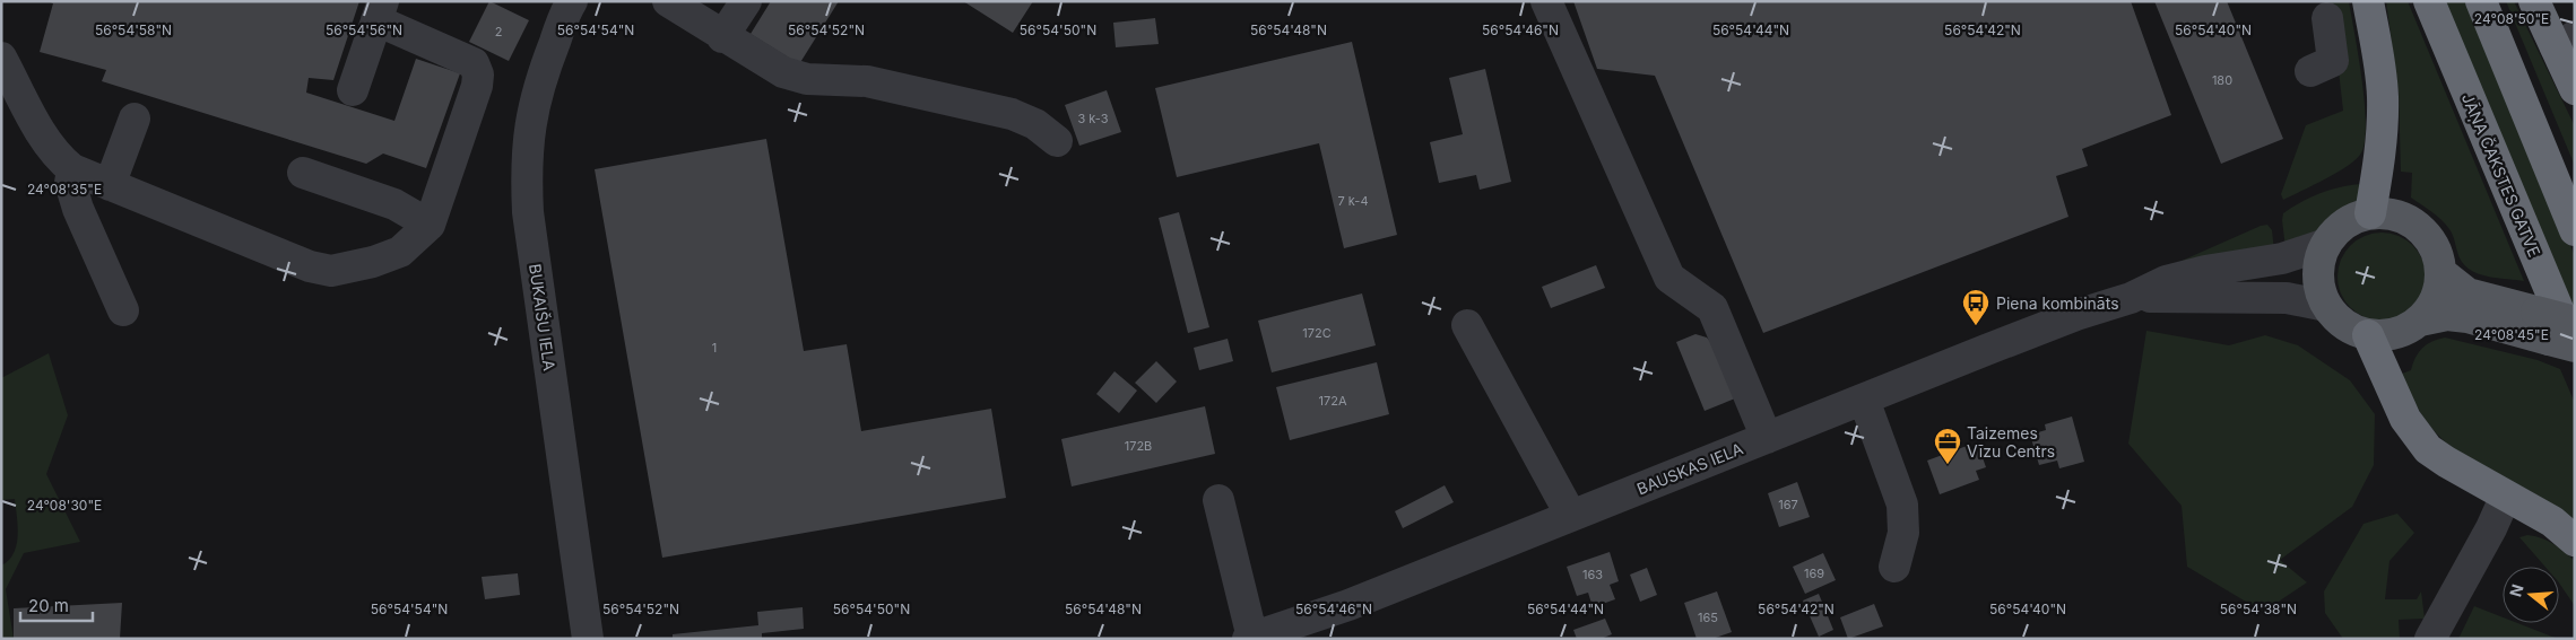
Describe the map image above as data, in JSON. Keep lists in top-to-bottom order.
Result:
{
  "streets": {
    "highway": ["JĀŅA ČAKSTES GATVE"],
    "street": ["BUKAIŠU IELA", "BAUSKAS IELA"]
  },
  "places": {
    "bus stop": ["Piena kombināts"],
    "office": ["Taizemes Vīzu Centrs"]
  },
  "house_numbers": [
    "2",
    "180",
    "3 k-3",
    "7 k-4",
    "172C",
    "1",
    "172A",
    "172B",
    "167",
    "169",
    "163",
    "165"
  ],
  "scale_bar": "20 m",
  "north": "left",
  "coordinates": [
    "24°08'50\"E",
    "56°54'58\"N",
    "56°54'56\"N",
    "56°54'54\"N",
    "56°54'52\"N",
    "56°54'50\"N",
    "56°54'48\"N",
    "56°54'46\"N",
    "56°54'44\"N",
    "56°54'42\"N",
    "56°54'40\"N",
    "24°08'35\"E",
    "24°08'45\"E",
    "24°08'30\"E",
    "56°54'38\"N"
  ]
}
